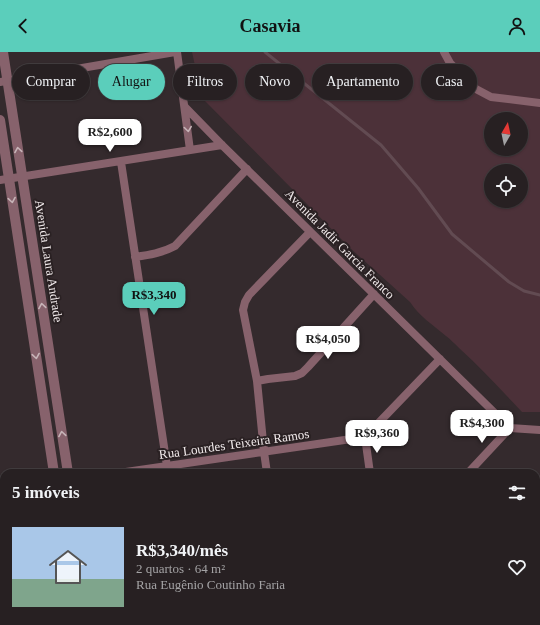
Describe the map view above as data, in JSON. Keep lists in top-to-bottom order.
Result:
{
  "streets": {
    "street": ["Avenida Jadir Garcia Franco", "Avenida Laura Andrade", "Rua Lourdes Teixeira Ramos"]
  },
  "north": "top",
  "page": {
    "header": "Casavia",
    "chip": [
      "Comprar",
      "Alugar",
      "Filtros",
      "Novo",
      "Apartamento",
      "Casa"
    ],
    "price": [
      "R$2,600",
      "R$3,340",
      "R$4,050",
      "R$4,300",
      "R$9,360"
    ],
    "heading": "5 imóveis",
    "list": [
      {
        "name": "R$3,340/mês",
        "note": "2 quartos · 64 m² · Rua Eugênio Coutinho Faria"
      }
    ]
  }
}
